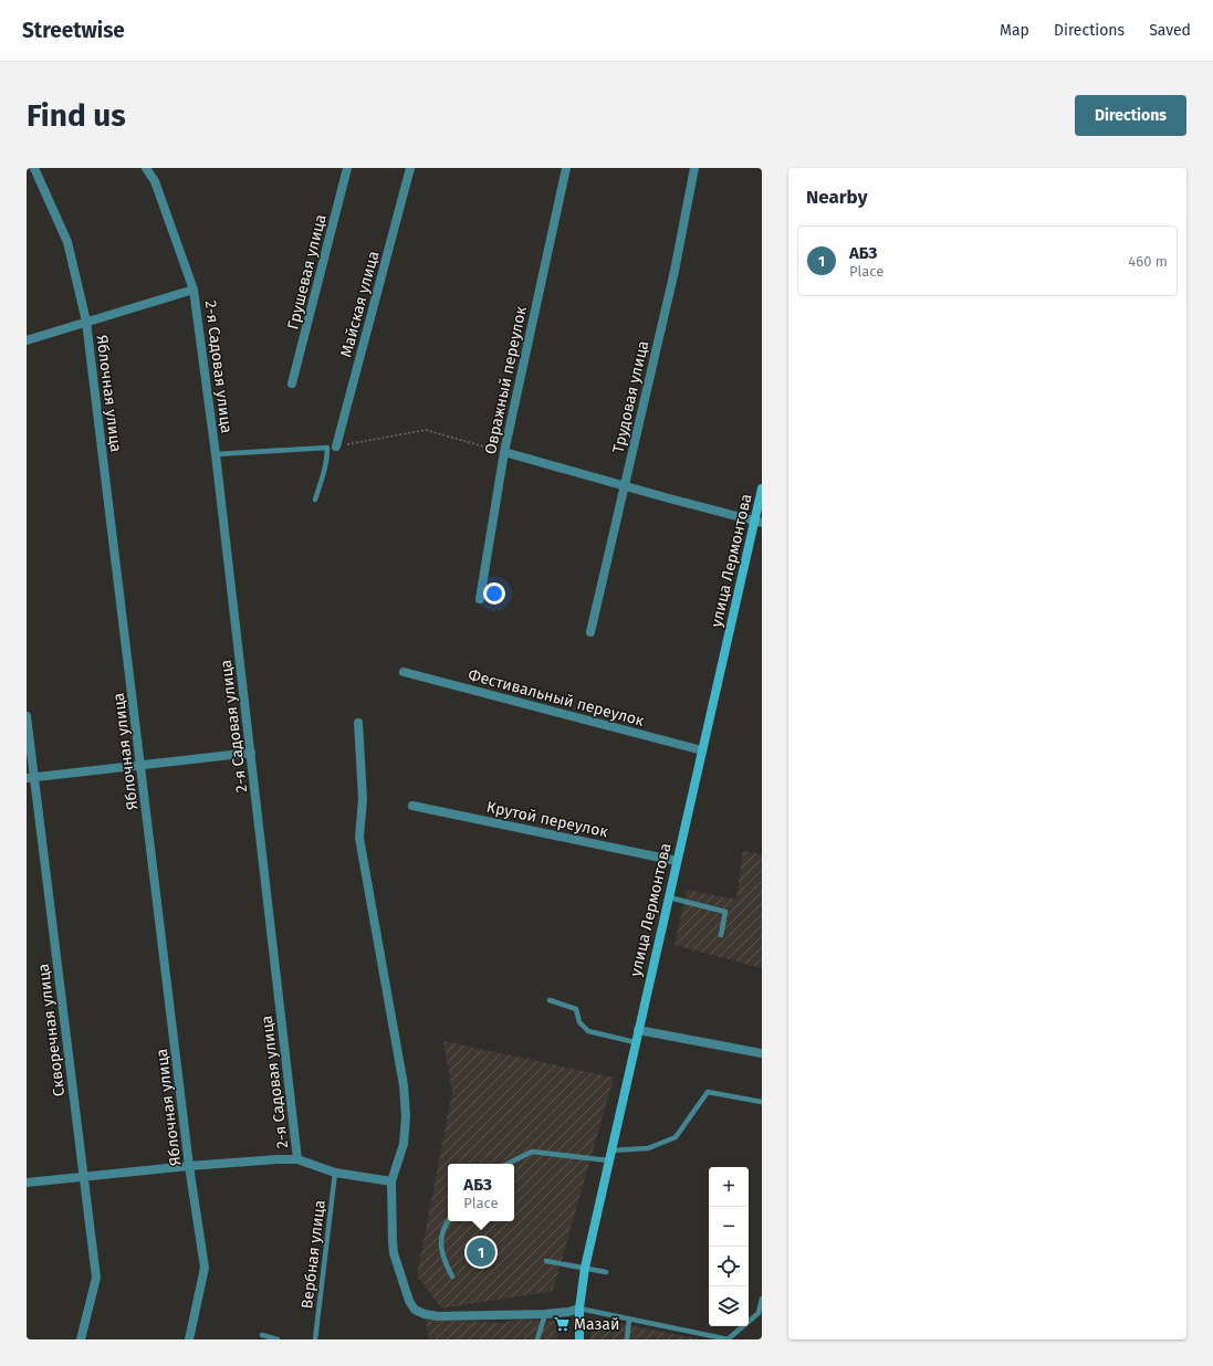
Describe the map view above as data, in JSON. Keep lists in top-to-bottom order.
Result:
{
  "streets": {
    "street": [
      "Грушевая улица",
      "Майская улица",
      "2-я Садовая улица",
      "Овражный переулок",
      "Яблочная улица",
      "Трудовая улица",
      "улица Лермонтова",
      "Фестивальный переулок",
      "Крутой переулок",
      "Скворечная улица"
    ],
    "lane": ["Вербная улица"]
  },
  "crossings": [
    ["улица Лермонтова", "Фестивальный переулок"],
    ["улица Лермонтова", "Крутой переулок"]
  ],
  "places": {
    "supermarket": ["Мазай"]
  },
  "page": {
    "header": "Streetwise",
    "nav": ["Map", "Directions", "Saved"],
    "buttons": "Directions",
    "title": "Find us",
    "heading": "Nearby",
    "list": [
      {
        "mark": "1",
        "name": "АБЗ",
        "note": "Place",
        "value": "460 m"
      }
    ],
    "popup": ["АБЗ", "Place"],
    "map_buttons": ["+", "−"],
    "pins": "1"
  }
}
